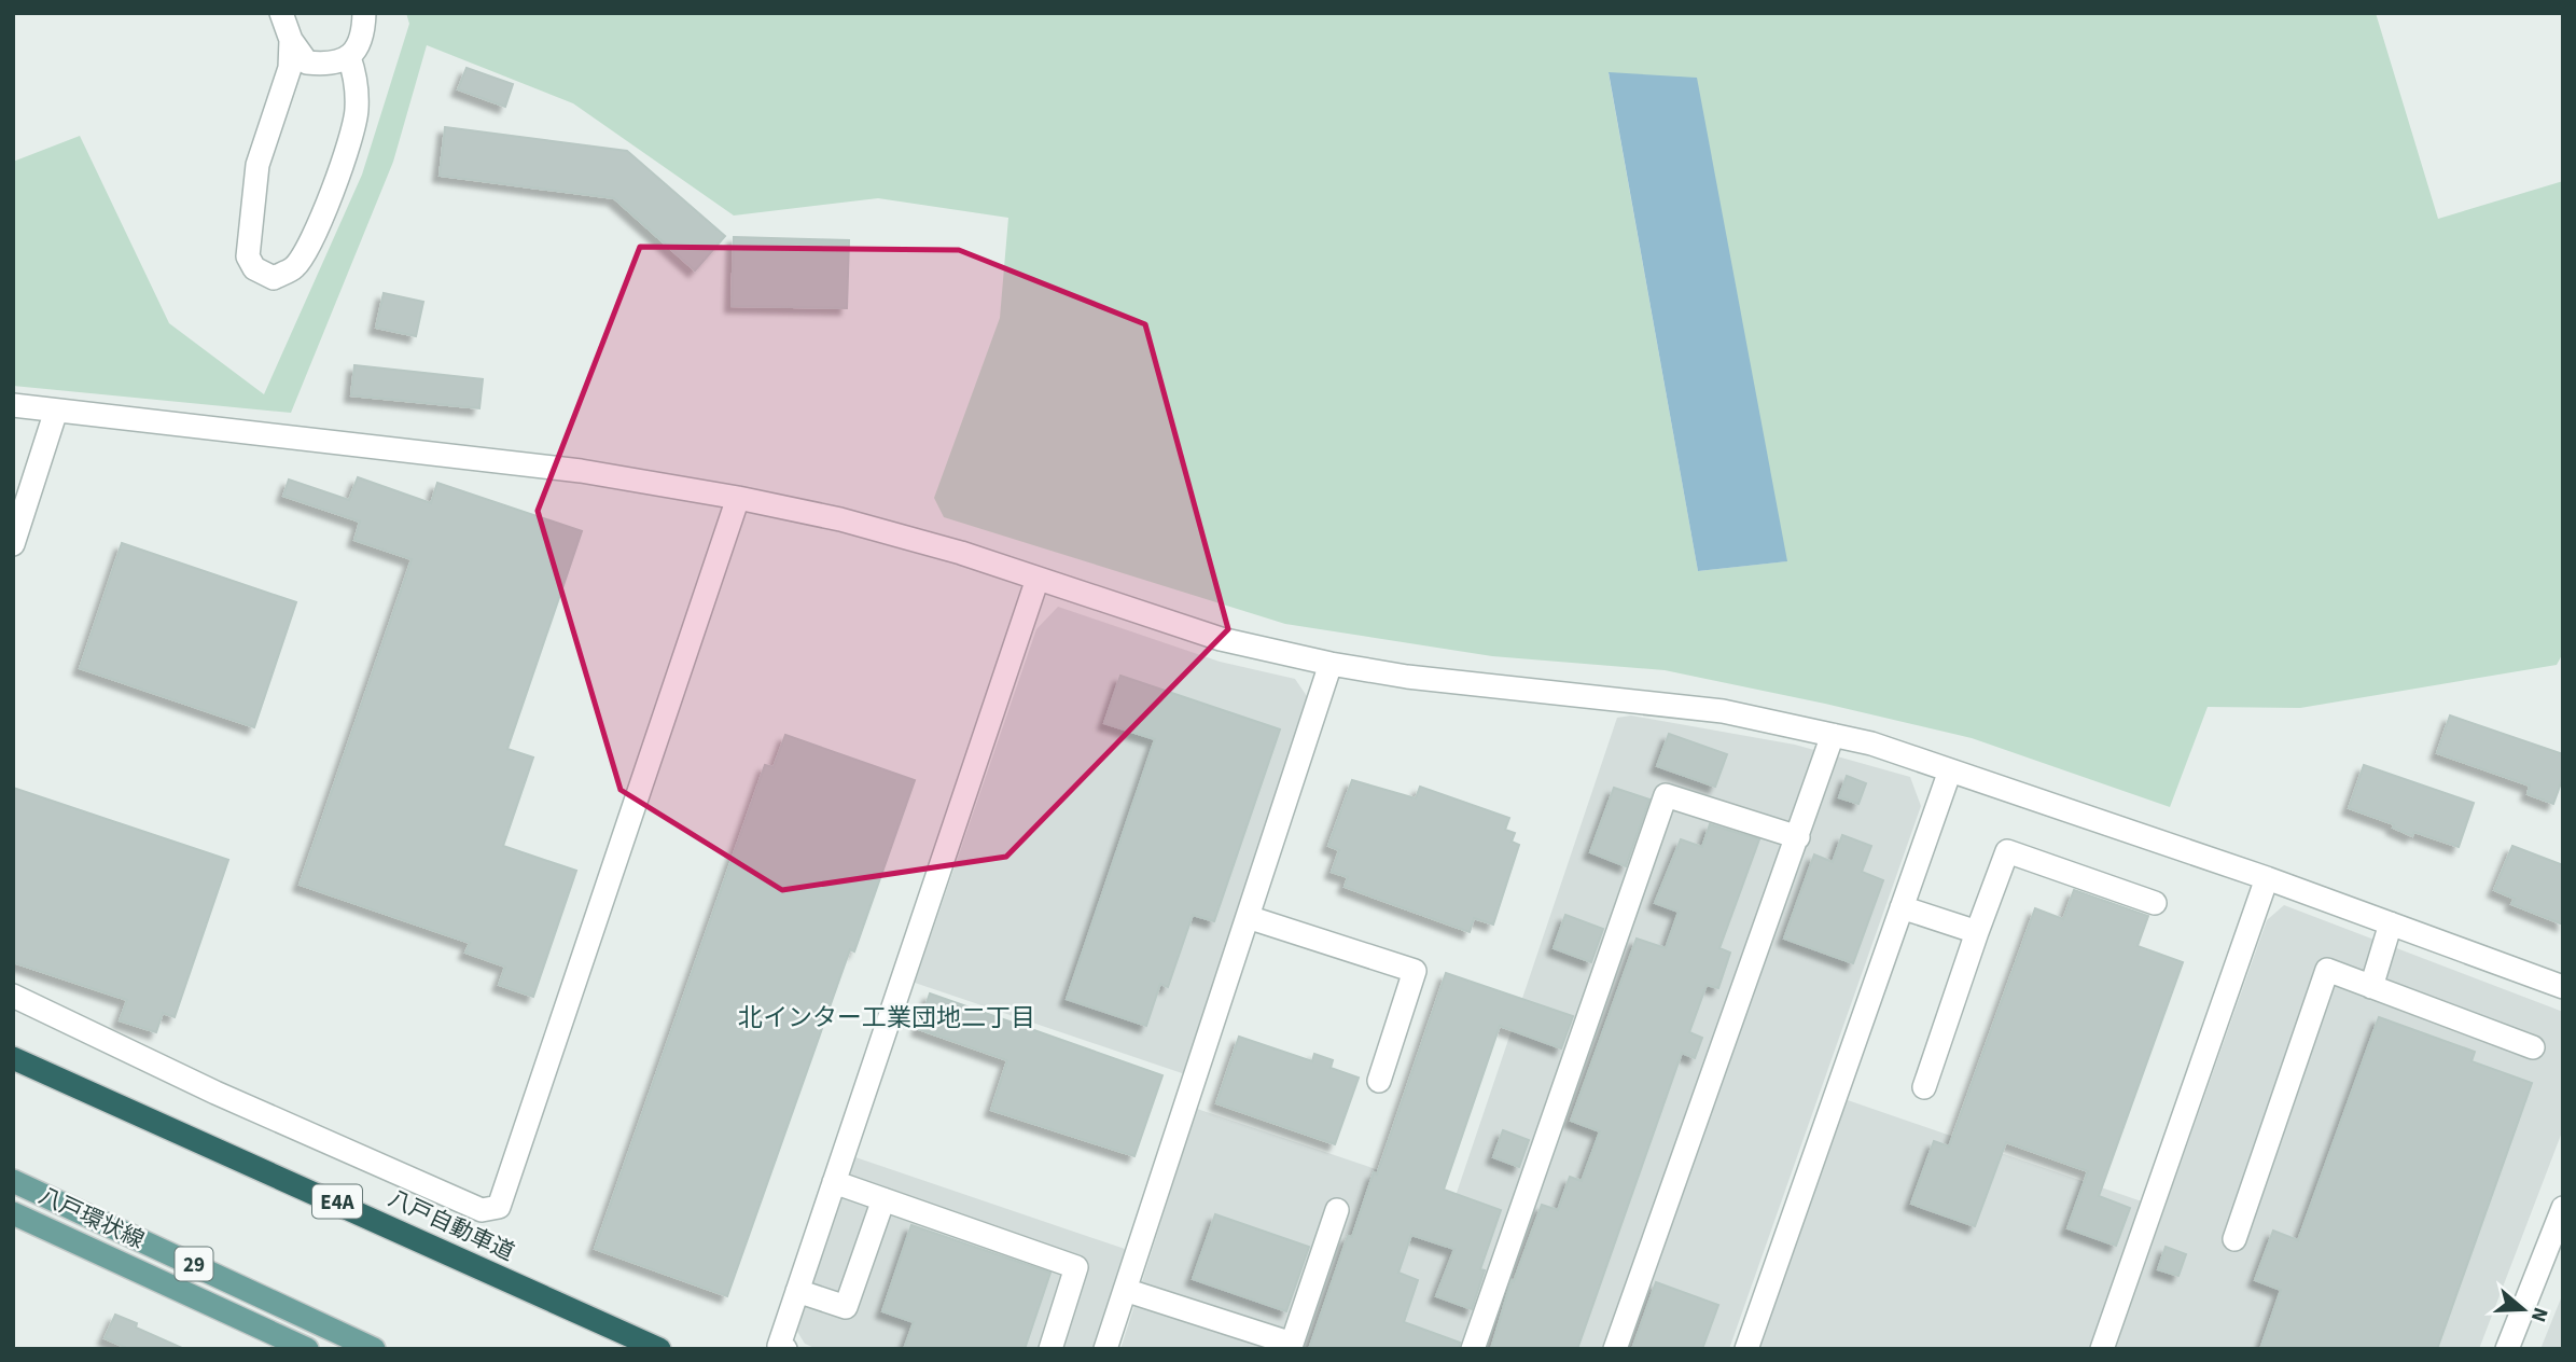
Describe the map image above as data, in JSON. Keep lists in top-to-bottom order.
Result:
{
  "streets": {
    "highway": ["E4A", "八戸自動車道"],
    "main road": ["八戸環状線", "29"]
  },
  "districts": ["北インター工業団地二丁目"],
  "north": "right"
}
